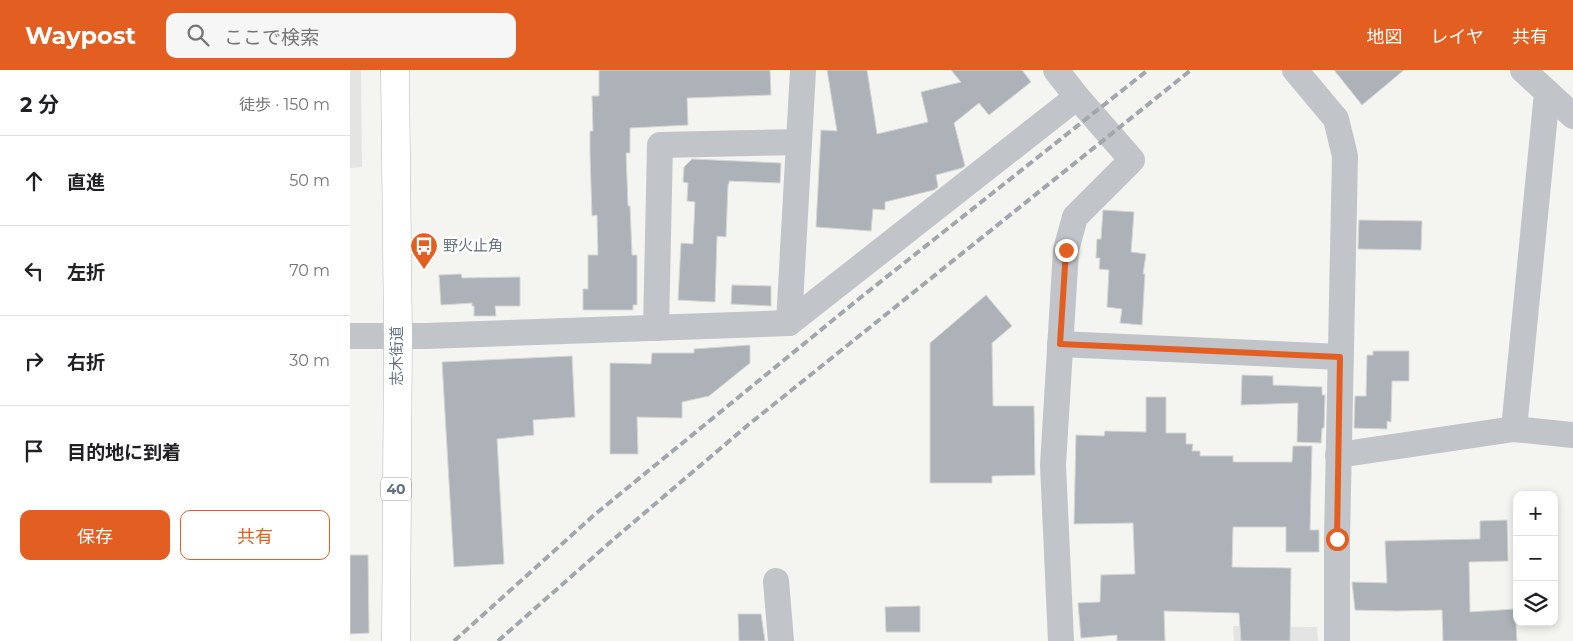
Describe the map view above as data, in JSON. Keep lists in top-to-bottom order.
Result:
{
  "streets": {
    "main road": ["志木街道", "40"]
  },
  "places": {
    "bus stop": ["野火止角"]
  },
  "page": {
    "header": "Waypost",
    "search": "ここで検索",
    "nav": ["地図", "レイヤ", "共有"],
    "heading": ["2 分", "徒歩 · 150 m"],
    "list": [
      ["直進", "50 m"],
      ["左折", "70 m"],
      ["右折", "30 m"],
      "目的地に到着"
    ],
    "map_buttons": ["+", "−"],
    "buttons": ["保存", "共有"]
  }
}
